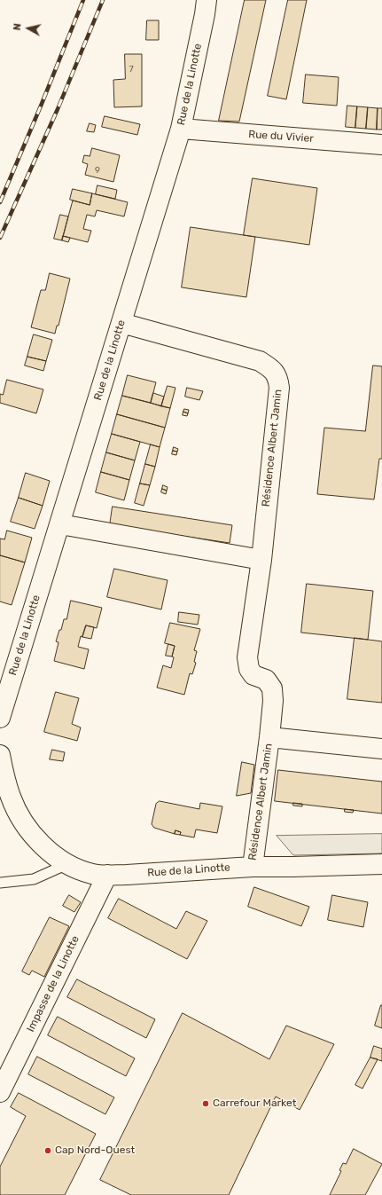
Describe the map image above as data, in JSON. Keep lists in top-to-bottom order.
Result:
{
  "streets": {
    "street": [
      "Rue de la Linotte",
      "Rue du Vivier",
      "Résidence Albert Jamin",
      "Impasse de la Linotte"
    ]
  },
  "crossings": [
    ["Rue de la Linotte", "Rue du Vivier"],
    ["Rue de la Linotte", "Résidence Albert Jamin"],
    ["Rue de la Linotte", "Impasse de la Linotte"]
  ],
  "places": ["Carrefour Market", "Cap Nord-Ouest"],
  "house_numbers": ["7", "9"],
  "north": "left"
}
